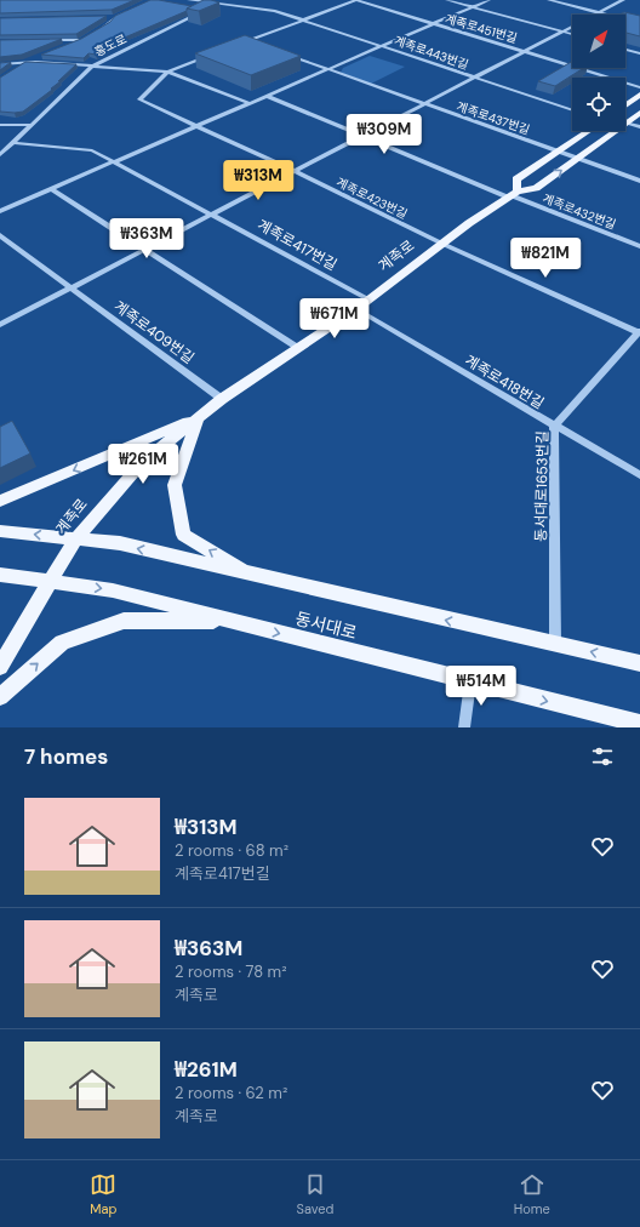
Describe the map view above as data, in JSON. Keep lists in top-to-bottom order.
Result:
{
  "streets": {
    "main road": ["계족로", "동서대로"],
    "street": [
      "계족로451번길",
      "홍도로",
      "계족로443번길",
      "계족로437번길",
      "계족로423번길",
      "계족로432번길",
      "계족로417번길",
      "계족로409번길",
      "계족로418번길",
      "동서대로1653번길"
    ]
  },
  "crossings": [
    ["계족로451번길", "계족로443번길"],
    ["홍도로", "계족로417번길"],
    ["계족로443번길", "계족로437번길"],
    ["계족로437번길", "계족로"],
    ["계족로423번길", "계족로"],
    ["계족로423번길", "동서대로1653번길"],
    ["계족로432번길", "계족로"],
    ["계족로417번길", "계족로"],
    ["계족로", "계족로409번길"],
    ["계족로", "계족로418번길"],
    ["계족로", "동서대로"],
    ["계족로418번길", "동서대로1653번길"],
    ["동서대로1653번길", "동서대로"]
  ],
  "north": "top right",
  "page": {
    "price": [
      "₩309M",
      "₩313M",
      "₩363M",
      "₩821M",
      "₩671M",
      "₩261M",
      "₩514M"
    ],
    "heading": "7 homes",
    "list": [
      {
        "name": "₩313M",
        "note": "2 rooms · 68 m² · 계족로417번길"
      },
      {
        "name": "₩363M",
        "note": "2 rooms · 78 m² · 계족로"
      },
      {
        "name": "₩261M",
        "note": "2 rooms · 62 m² · 계족로"
      }
    ],
    "tabs": ["Map", "Saved", "Home"]
  }
}
